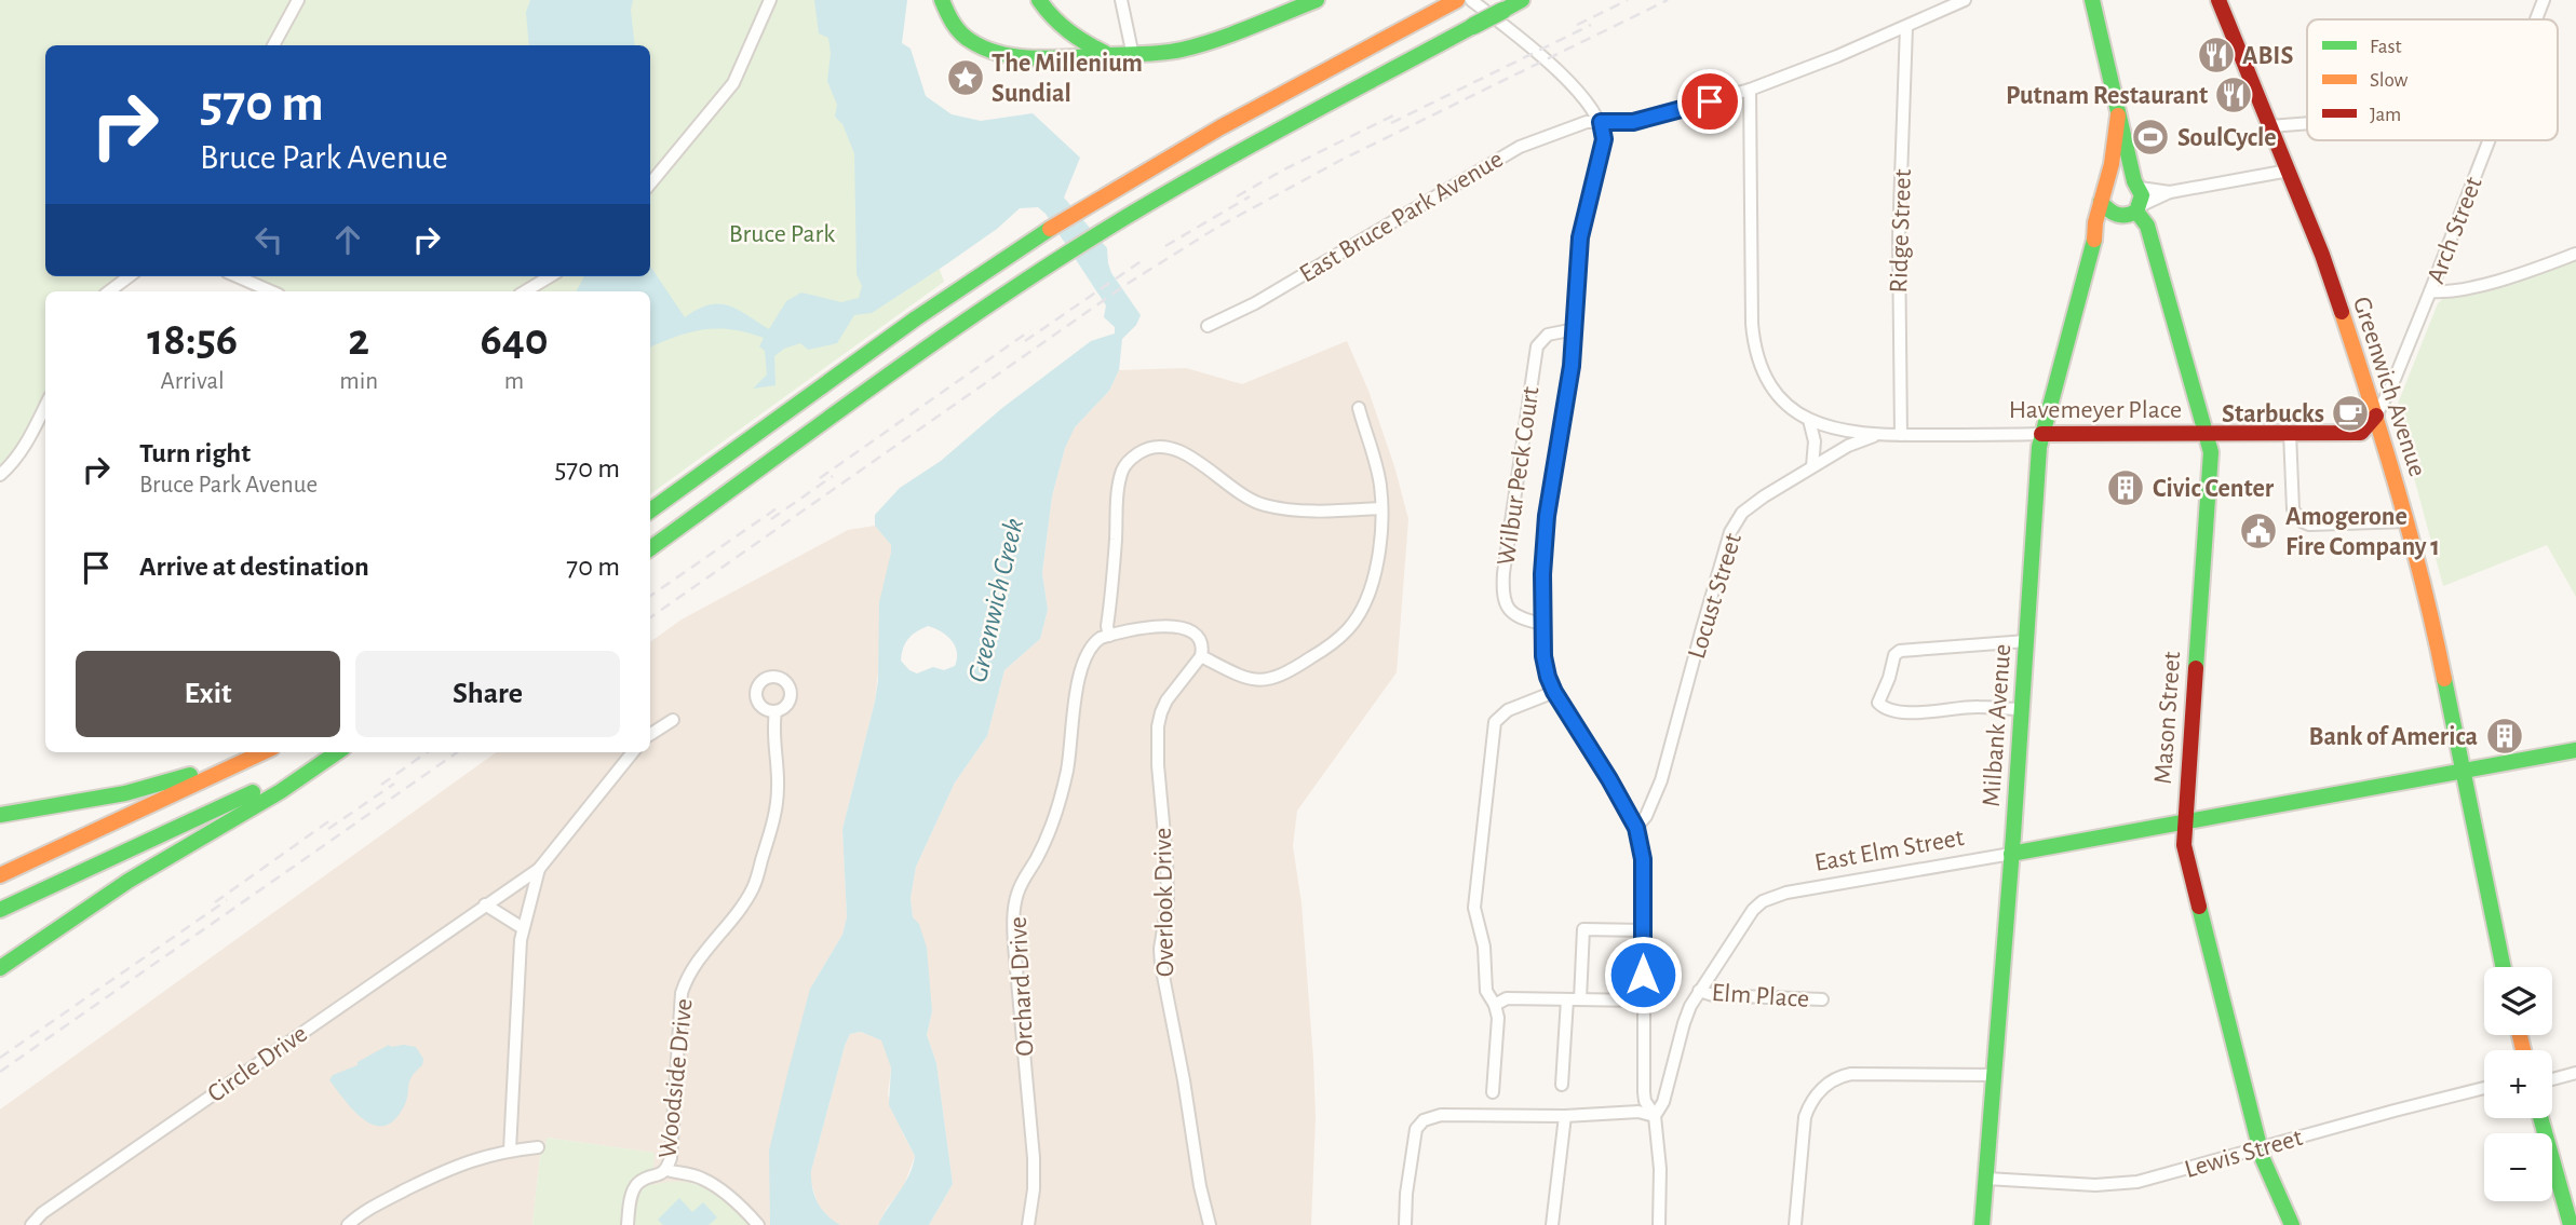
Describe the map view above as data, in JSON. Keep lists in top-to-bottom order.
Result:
{
  "streets": {
    "main road": [
      "Greenwich Avenue",
      "Havemeyer Place",
      "Mason Street",
      "Milbank Avenue",
      "East Elm Street"
    ],
    "street": [
      "East Bruce Park Avenue",
      "Arch Street",
      "Ridge Street",
      "Wilbur Peck Court",
      "Locust Street",
      "Overlook Drive",
      "Orchard Drive",
      "Elm Place",
      "Circle Drive",
      "Woodside Drive",
      "Lewis Street"
    ]
  },
  "crossings": [
    ["East Bruce Park Avenue", "Ridge Street"],
    ["East Bruce Park Avenue", "Havemeyer Place"],
    ["Arch Street", "Greenwich Avenue"],
    ["Arch Street", "Havemeyer Place"],
    ["Ridge Street", "Havemeyer Place"],
    ["Greenwich Avenue", "Havemeyer Place"],
    ["Greenwich Avenue", "East Elm Street"],
    ["Havemeyer Place", "Locust Street"],
    ["Havemeyer Place", "Mason Street"],
    ["Havemeyer Place", "Milbank Avenue"],
    ["Mason Street", "Milbank Avenue"],
    ["Mason Street", "East Elm Street"],
    ["Mason Street", "Lewis Street"],
    ["Milbank Avenue", "East Elm Street"],
    ["Milbank Avenue", "Lewis Street"],
    ["East Elm Street", "Elm Place"]
  ],
  "water": ["Greenwich Creek"],
  "parks": ["Bruce Park"],
  "places": {
    "restaurant": ["ABIS", "Putnam Restaurant"],
    "place": ["The Millenium Sundial"],
    "sports": ["SoulCycle"],
    "cafe": ["Starbucks"],
    "building": ["Civic Center", "Bank of America"],
    "public building": ["Amogerone Fire Company 1"]
  },
  "legend": ["Fast", "Slow", "Jam"],
  "page": {
    "turn": ["570 m", "Bruce Park Avenue"],
    "eta": [
      "18:56",
      "Arrival",
      "2",
      "min",
      "640",
      "m"
    ],
    "list": [
      {
        "name": "Turn right",
        "note": "Bruce Park Avenue",
        "value": "570 m"
      },
      {
        "name": "Arrive at destination",
        "value": "70 m"
      }
    ],
    "buttons": ["Exit", "Share"],
    "map_buttons": ["+", "−"]
  }
}
